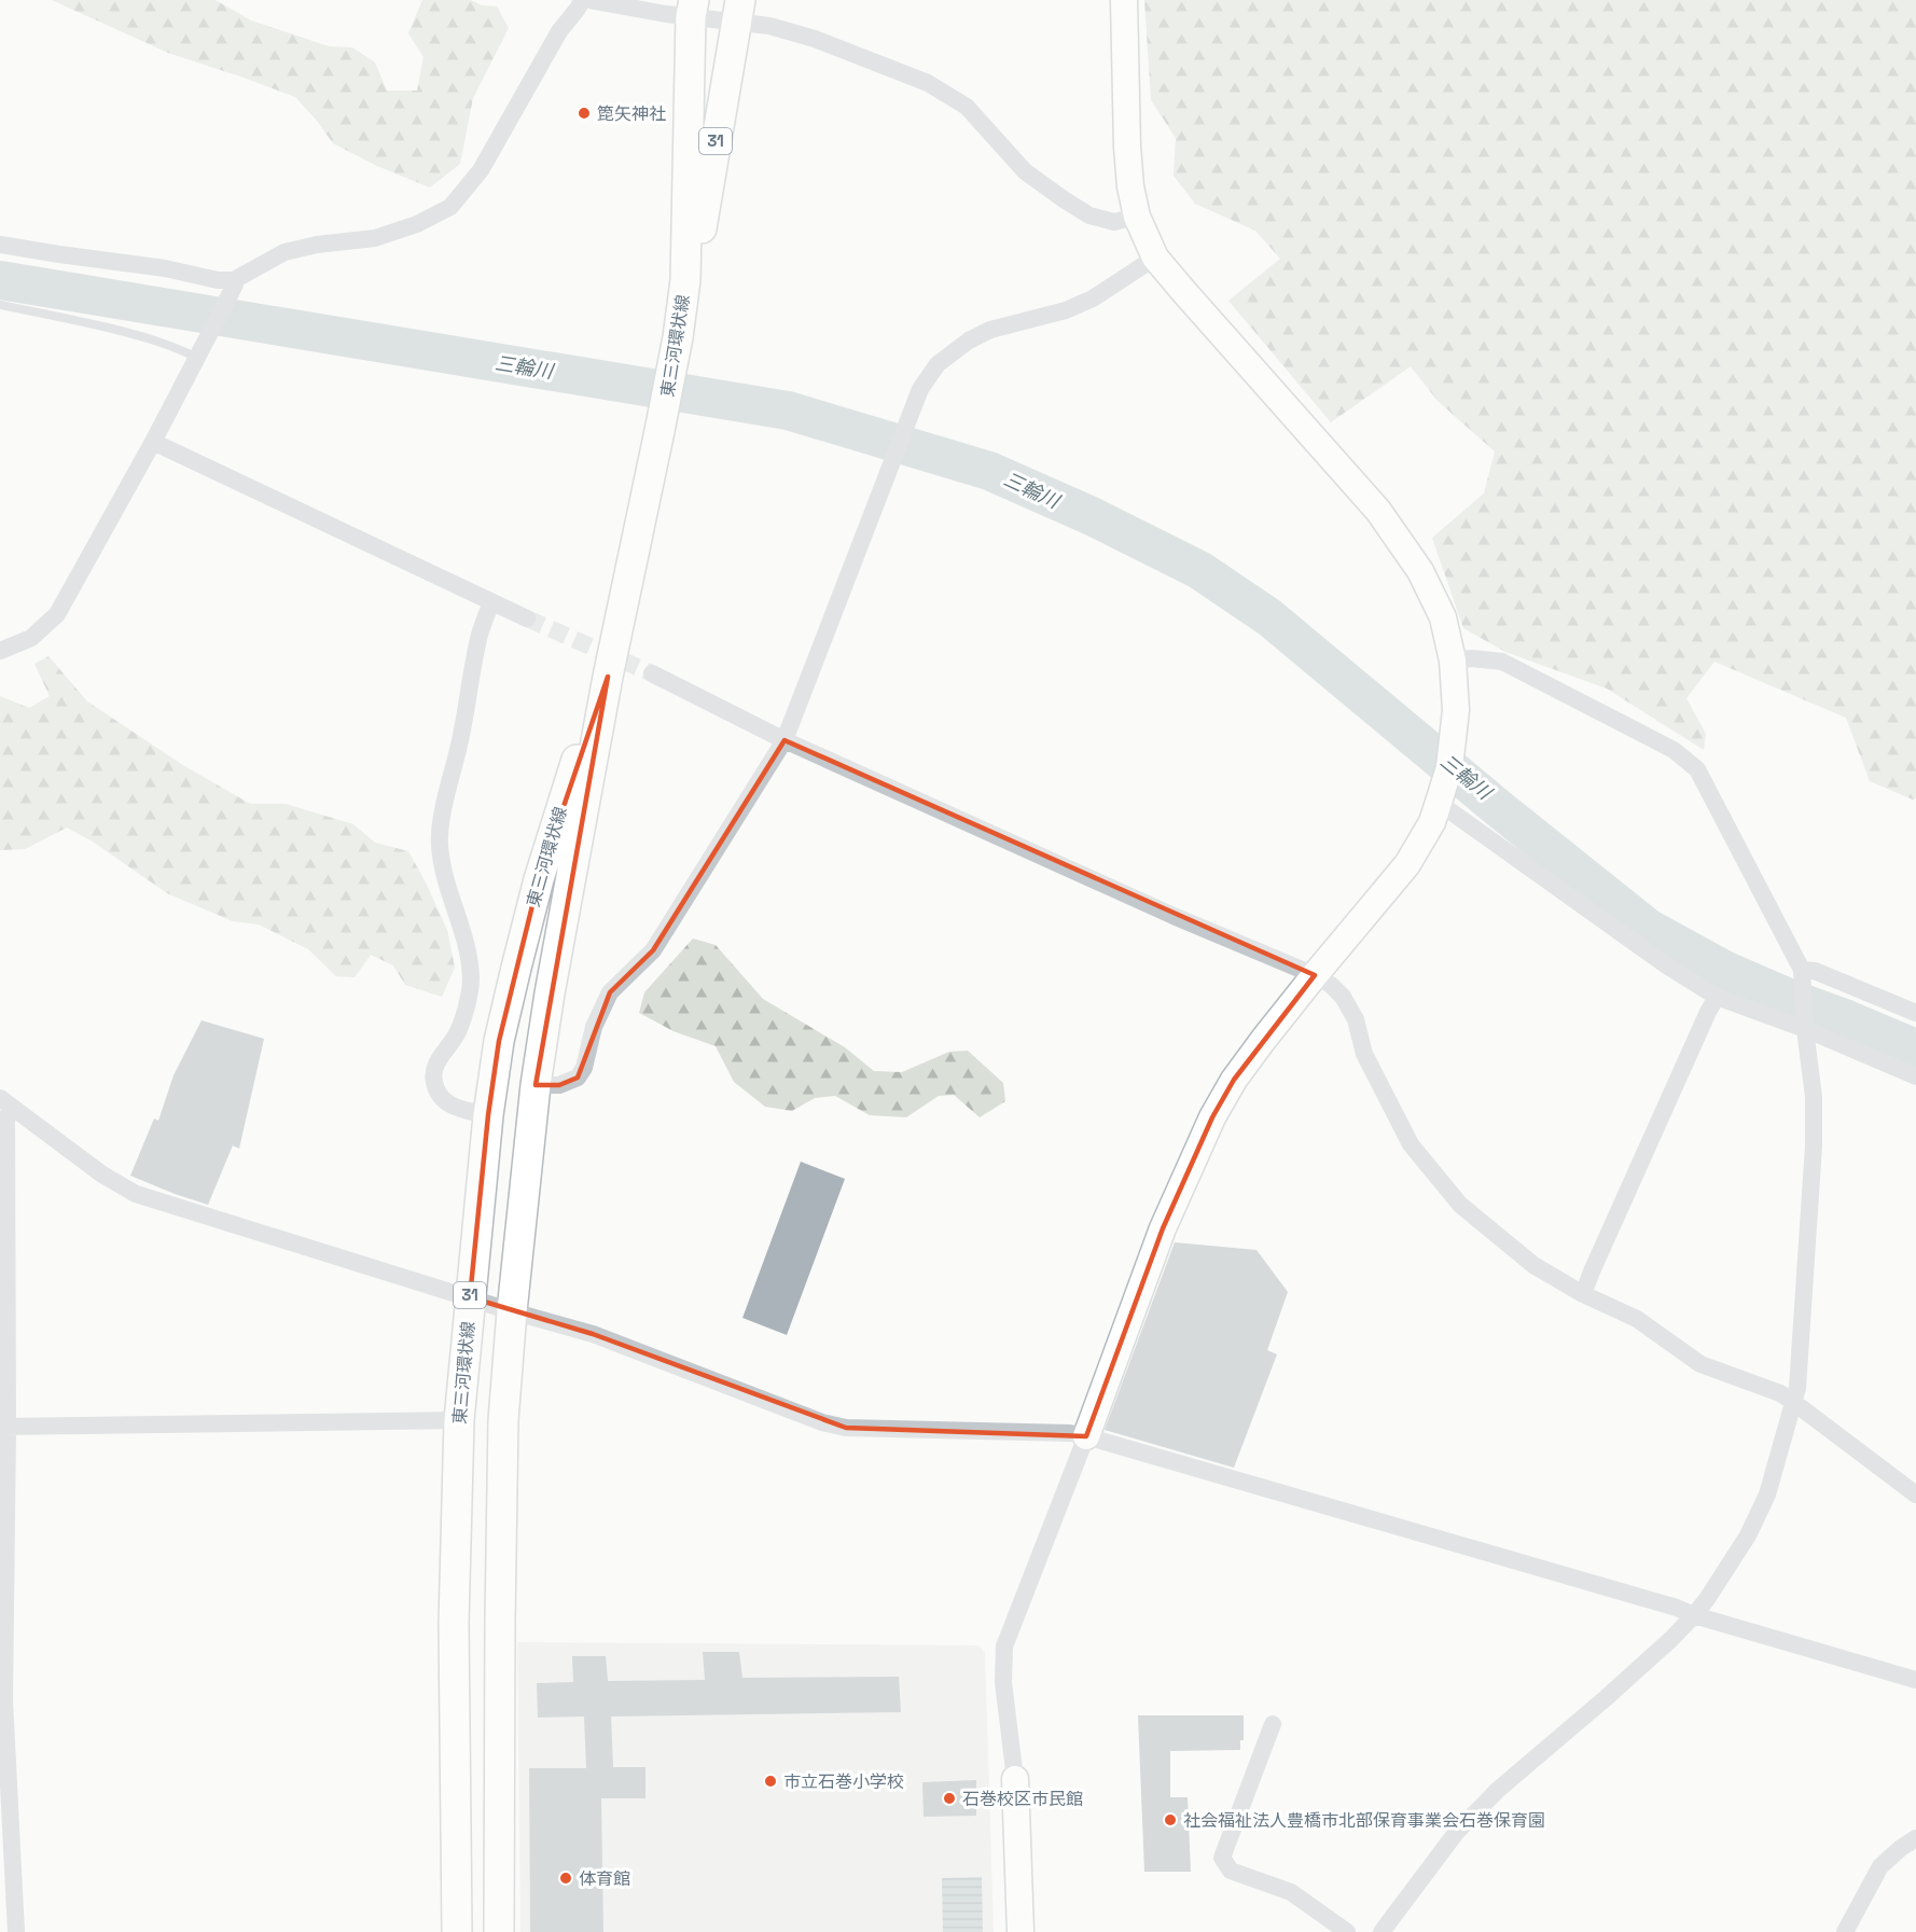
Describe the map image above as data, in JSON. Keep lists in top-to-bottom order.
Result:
{
  "streets": {
    "main road": ["31", "東三河環状線"]
  },
  "water": ["三輪川"],
  "places": [
    "箆矢神社",
    "市立石巻小学校",
    "石巻校区市民館",
    "社会福祉法人豊橋市北部保育事業会石巻保育園",
    "体育館"
  ]
}
